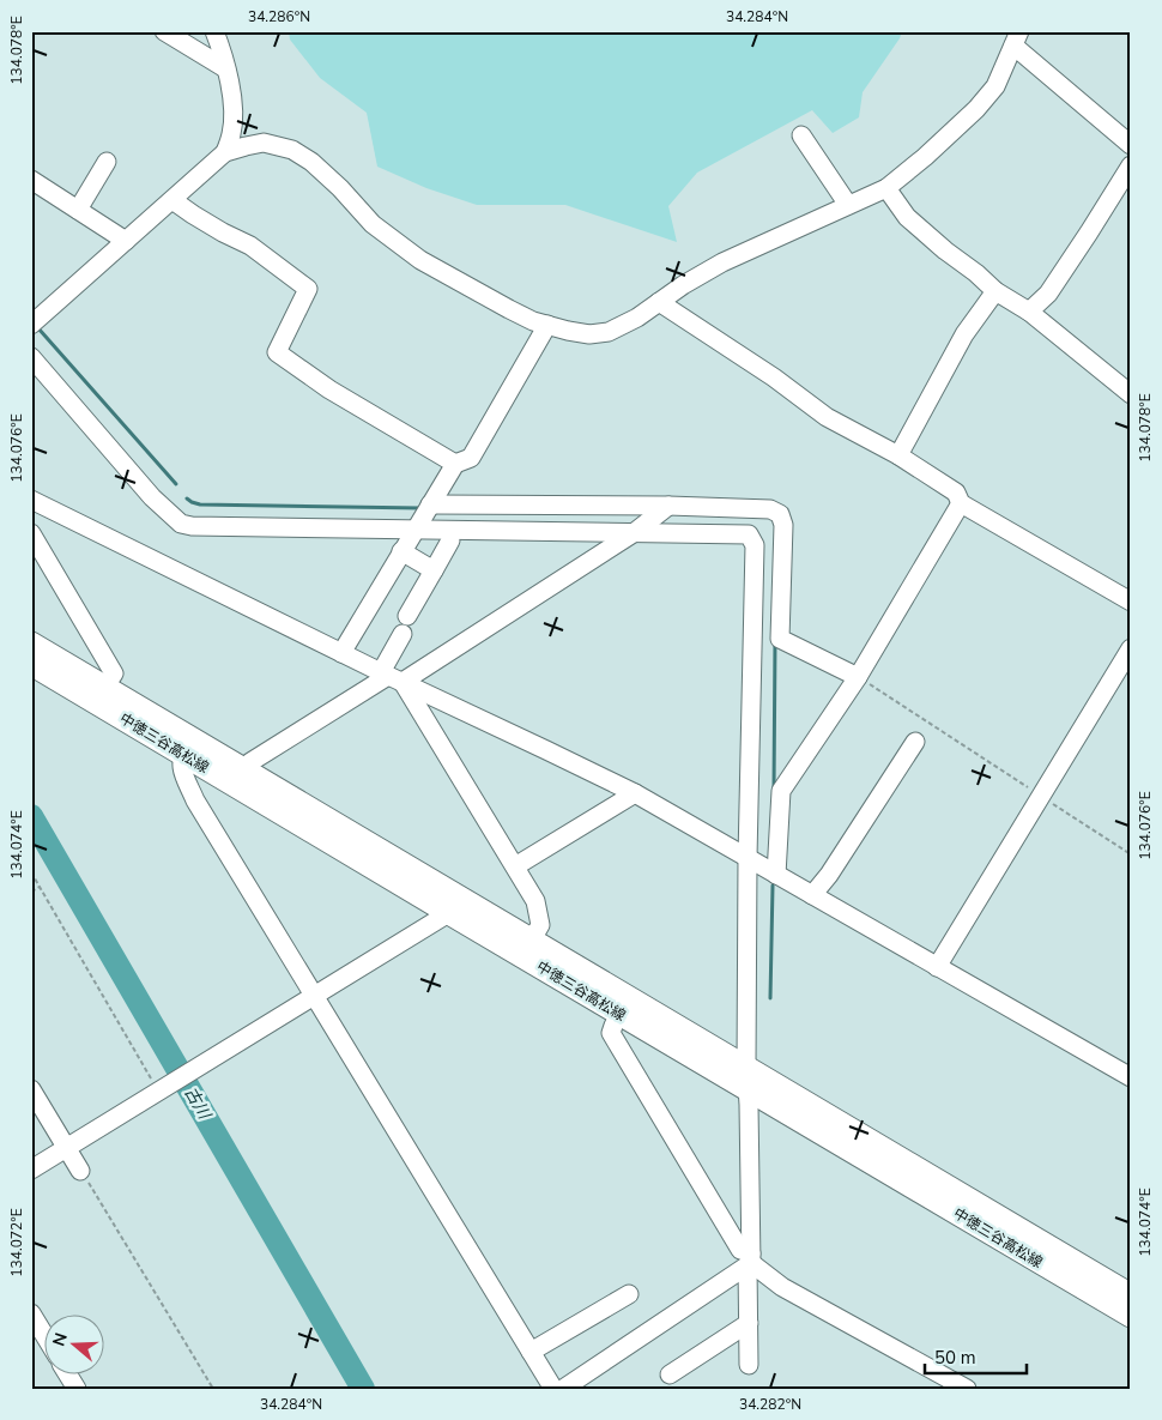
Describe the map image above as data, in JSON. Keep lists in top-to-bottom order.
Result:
{
  "streets": {
    "main road": ["中徳三谷高松線"]
  },
  "water": ["古川"],
  "scale_bar": "50 m",
  "north": "left",
  "coordinates": [
    "34.286°N",
    "34.284°N",
    "134.078°E",
    "134.076°E",
    "134.074°E",
    "134.072°E",
    "34.282°N"
  ]
}
